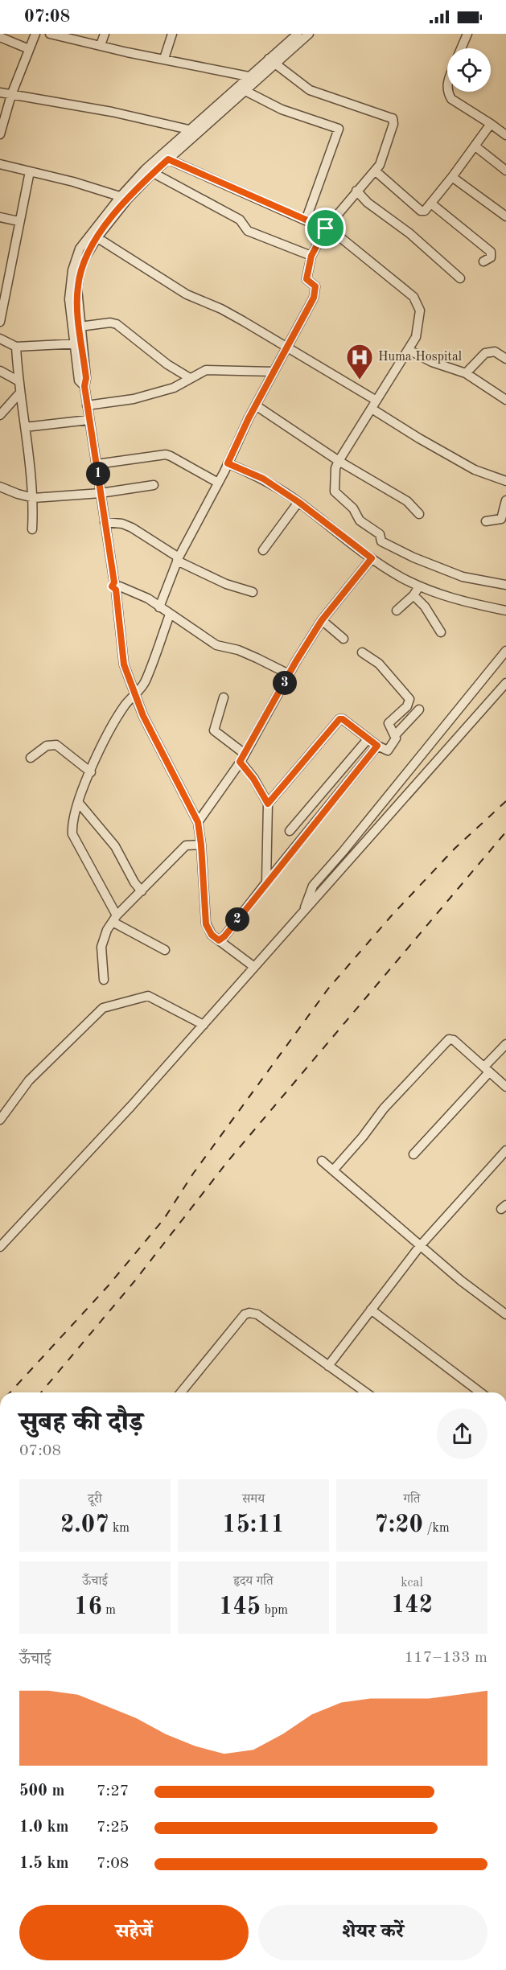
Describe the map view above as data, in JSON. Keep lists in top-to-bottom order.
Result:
{
  "places": {
    "hospital": ["Huma Hospital"]
  },
  "page": {
    "status": "07:08",
    "pins": ["1", "3", "2"],
    "heading": ["सुबह की दौड़", "07:08"],
    "stats": [
      ["दूरी", "2.07 km"],
      ["समय", "15:11"],
      ["गति", "7:20 /km"],
      ["ऊँचाई", "16 m"],
      ["हृदय गति", "145 bpm"],
      ["kcal", "142"]
    ],
    "chart": ["ऊँचाई", "117–133 m"],
    "list": [
      {
        "name": "500 m",
        "note": "7:27"
      },
      {
        "name": "1.0 km",
        "note": "7:25"
      },
      {
        "name": "1.5 km",
        "note": "7:08"
      }
    ],
    "buttons": ["सहेजें", "शेयर करें"]
  }
}
